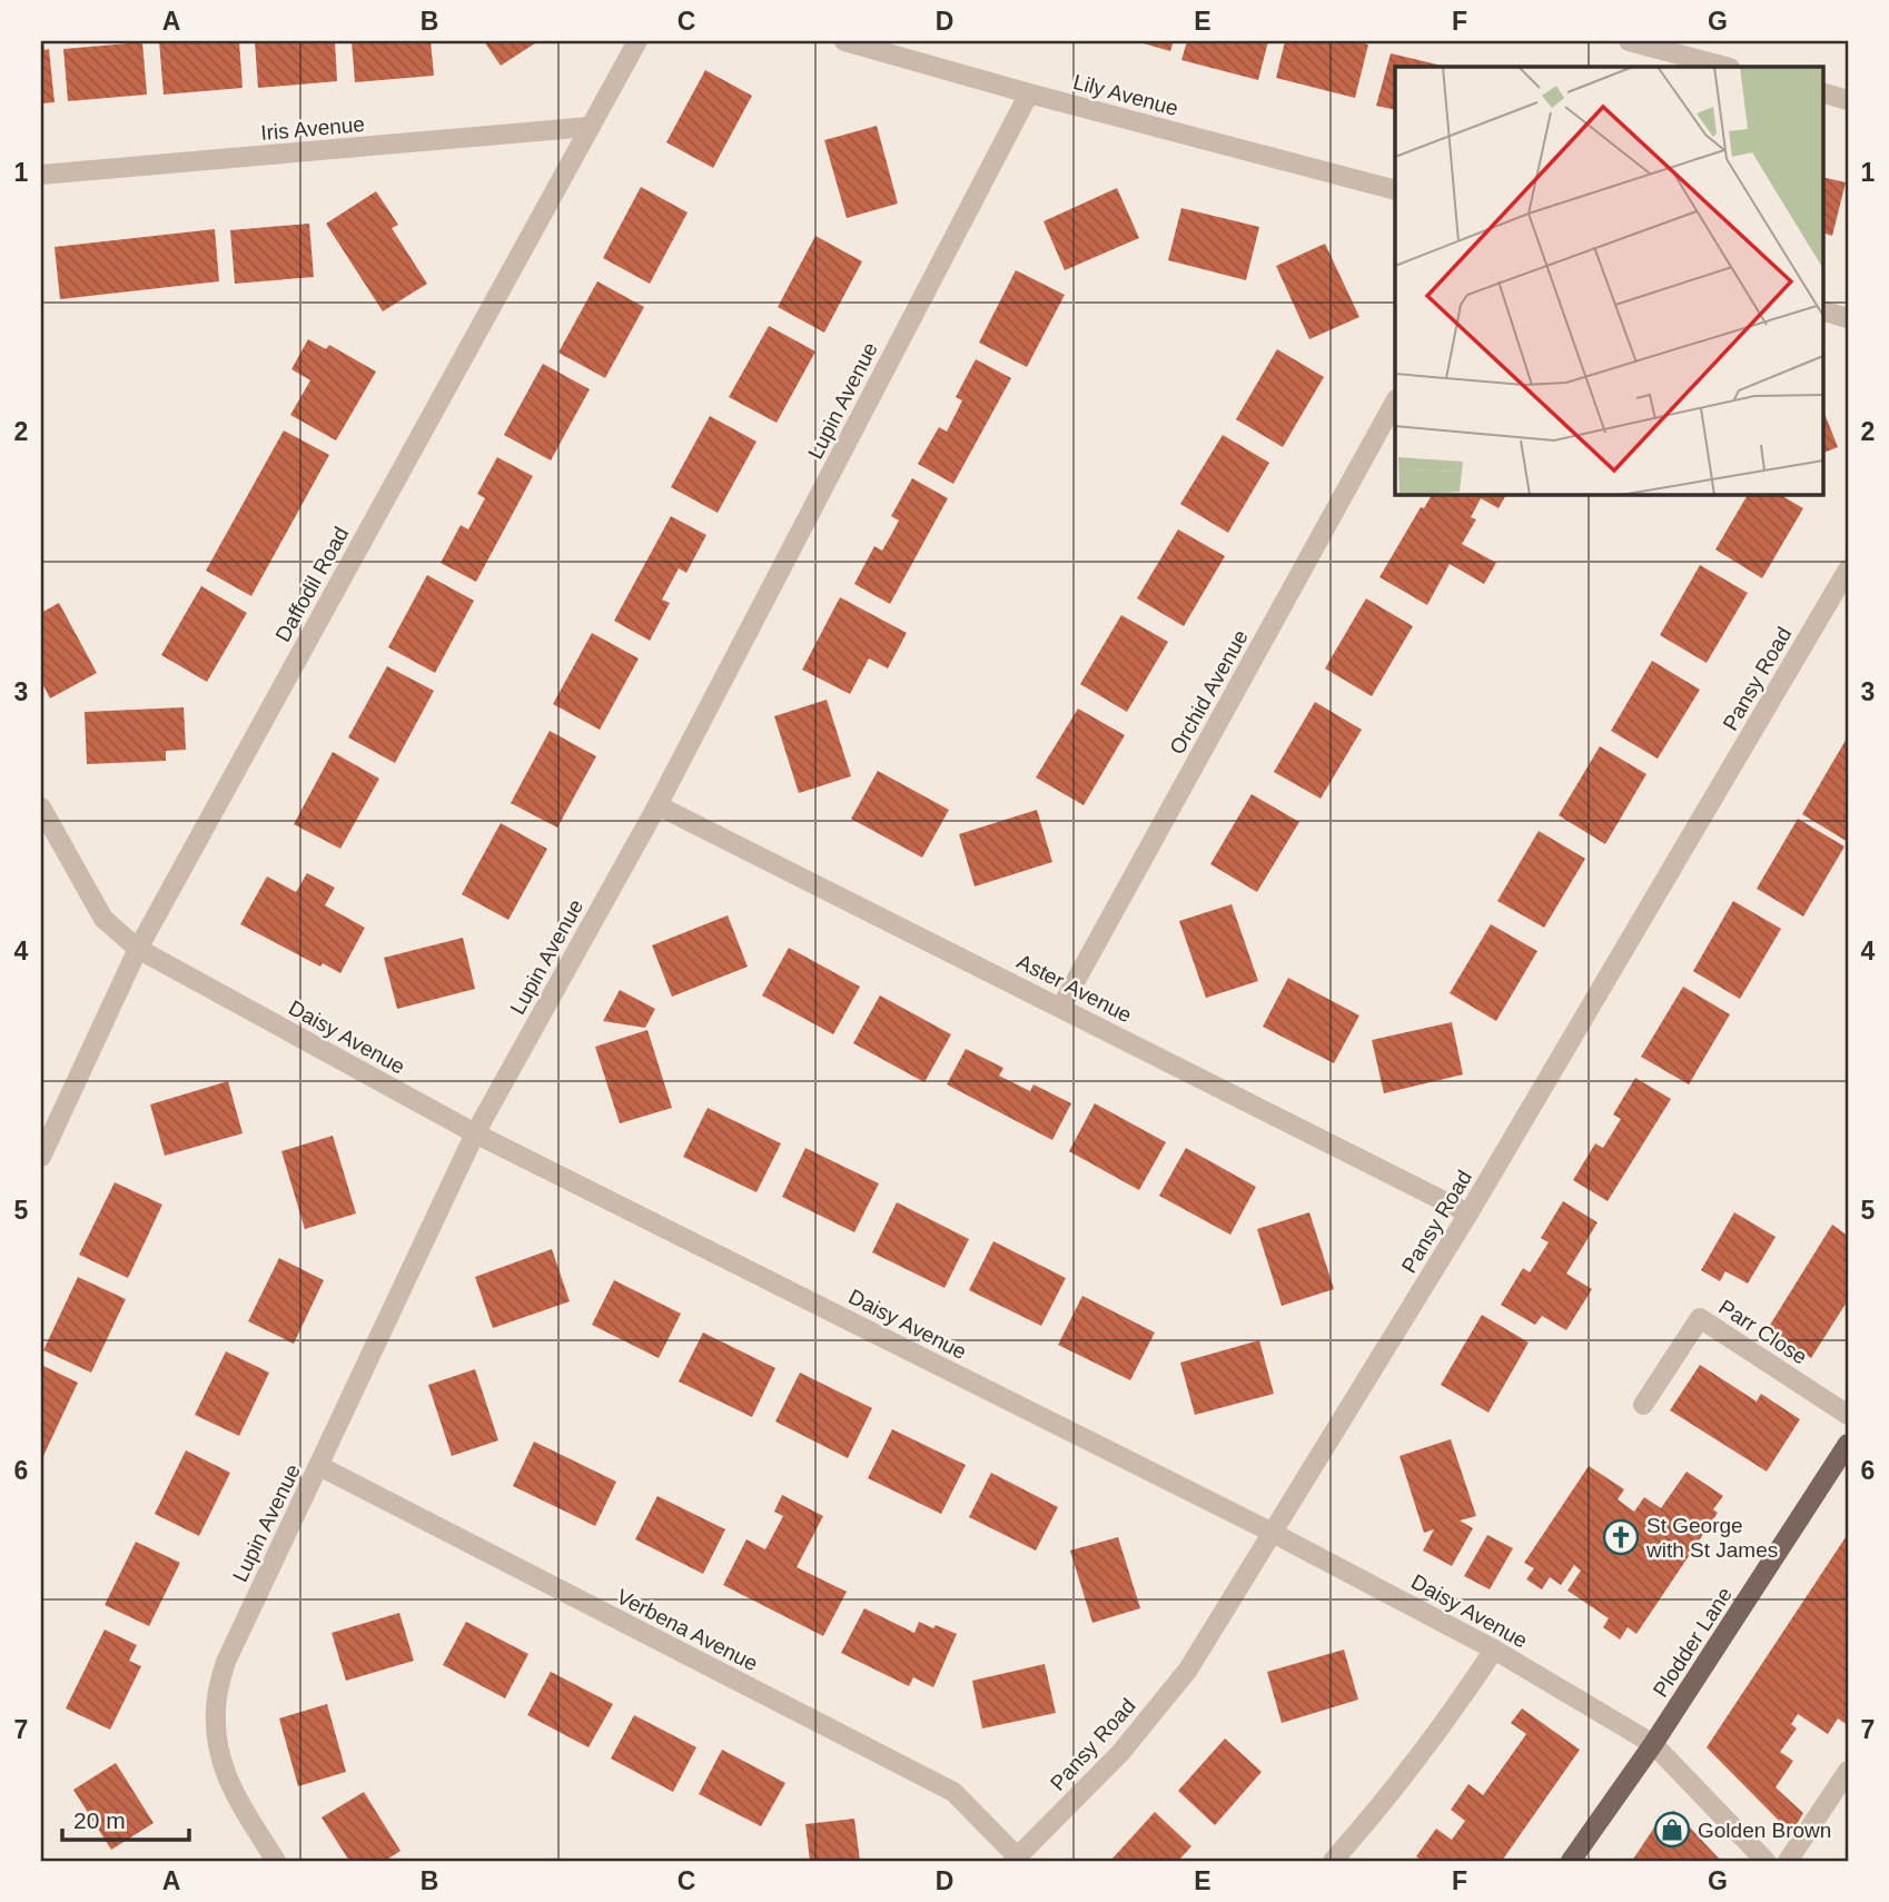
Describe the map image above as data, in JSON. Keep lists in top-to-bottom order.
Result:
{
  "streets": {
    "main road": ["Plodder Lane"],
    "street": [
      "Lily Avenue",
      "Iris Avenue",
      "Lupin Avenue",
      "Daffodil Road",
      "Pansy Road",
      "Orchid Avenue",
      "Aster Avenue",
      "Daisy Avenue",
      "Parr Close",
      "Verbena Avenue"
    ]
  },
  "crossings": [
    ["Lily Avenue", "Lupin Avenue"],
    ["Iris Avenue", "Daffodil Road"],
    ["Lupin Avenue", "Aster Avenue"],
    ["Lupin Avenue", "Daisy Avenue"],
    ["Lupin Avenue", "Verbena Avenue"],
    ["Daffodil Road", "Daisy Avenue"],
    ["Pansy Road", "Aster Avenue"],
    ["Pansy Road", "Daisy Avenue"],
    ["Pansy Road", "Verbena Avenue"],
    ["Orchid Avenue", "Aster Avenue"],
    ["Daisy Avenue", "Plodder Lane"]
  ],
  "places": {
    "church": ["St George with St James"],
    "shop": ["Golden Brown"]
  },
  "scale_bar": "20 m",
  "grid": {
    "columns": [
      "A",
      "B",
      "C",
      "D",
      "E",
      "F",
      "G"
    ],
    "rows": [
      "1",
      "2",
      "3",
      "4",
      "5",
      "6",
      "7"
    ]
  }
}
